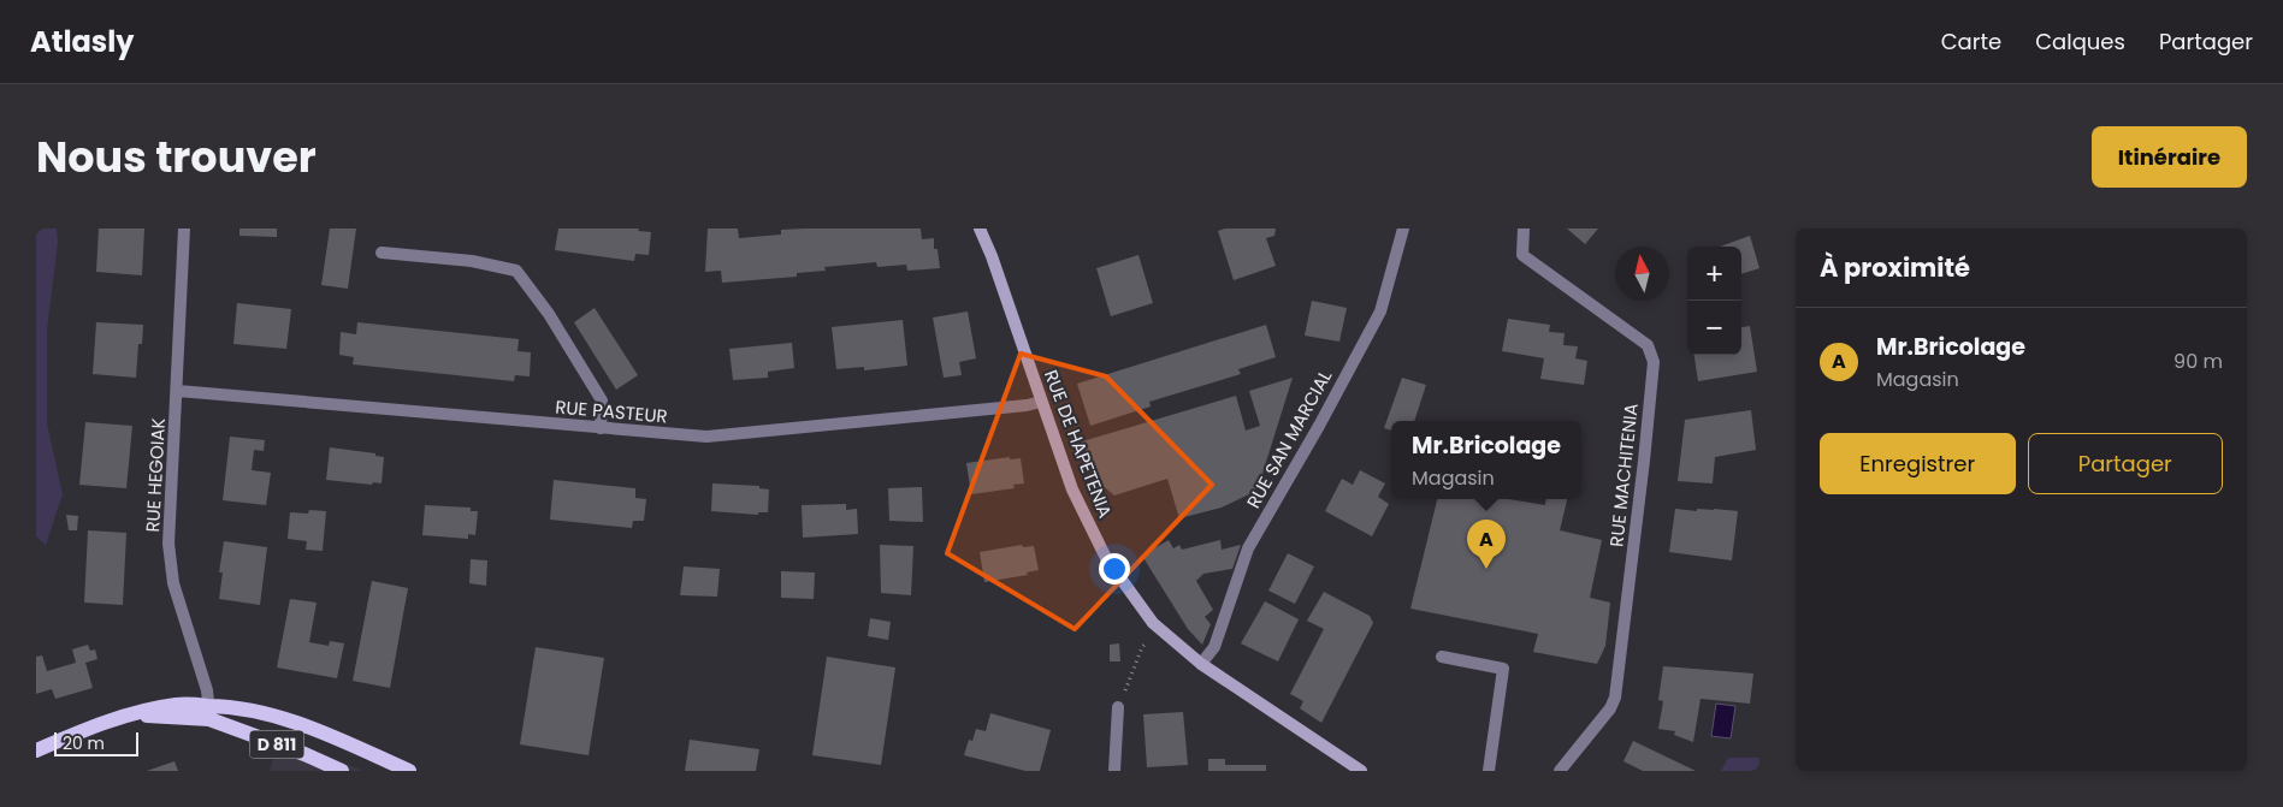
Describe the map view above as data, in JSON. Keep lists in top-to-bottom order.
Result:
{
  "streets": {
    "main road": ["RUE DE HAPETENIA", "D 811"],
    "street": [
      "RUE PASTEUR",
      "RUE SAN MARCIAL",
      "RUE HEGOIAK",
      "RUE MACHITENIA"
    ]
  },
  "crossings": [
    ["RUE PASTEUR", "RUE DE HAPETENIA"],
    ["RUE PASTEUR", "RUE HEGOIAK"],
    ["RUE SAN MARCIAL", "RUE DE HAPETENIA"],
    ["RUE HEGOIAK", "D 811"]
  ],
  "scale_bar": "20 m",
  "north": "top",
  "page": {
    "header": "Atlasly",
    "nav": ["Carte", "Calques", "Partager"],
    "title": "Nous trouver",
    "buttons": [
      "Itinéraire",
      ["Enregistrer", "Partager"]
    ],
    "heading": "À proximité",
    "map_buttons": ["+", "−"],
    "list": [
      {
        "mark": "A",
        "name": "Mr.Bricolage",
        "note": "Magasin",
        "value": "90 m"
      }
    ],
    "popup": ["Mr.Bricolage", "Magasin"],
    "pins": "A",
    "scale": "20 m"
  }
}
